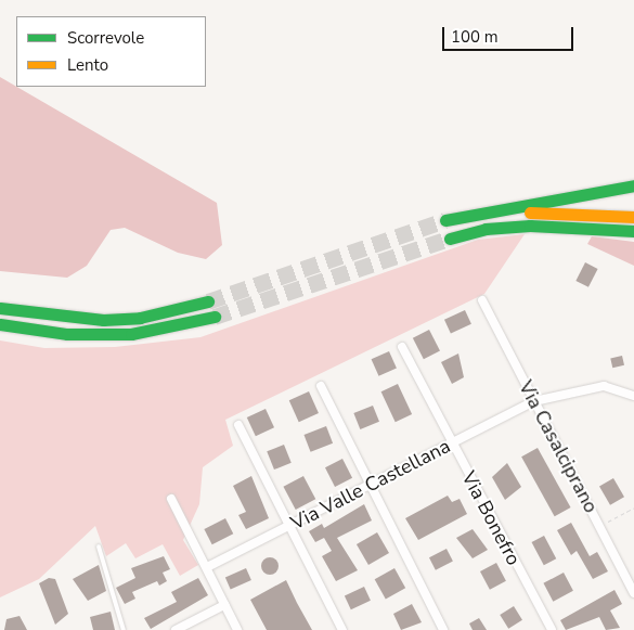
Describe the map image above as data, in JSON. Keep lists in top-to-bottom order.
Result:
{
  "streets": {
    "street": ["Via Casalciprano", "Via Valle Castellana", "Via Bonefro"]
  },
  "crossings": [
    ["Via Casalciprano", "Via Valle Castellana"],
    ["Via Valle Castellana", "Via Bonefro"]
  ],
  "legend": ["Scorrevole", "Lento"],
  "scale_bar": "100 m"
}
